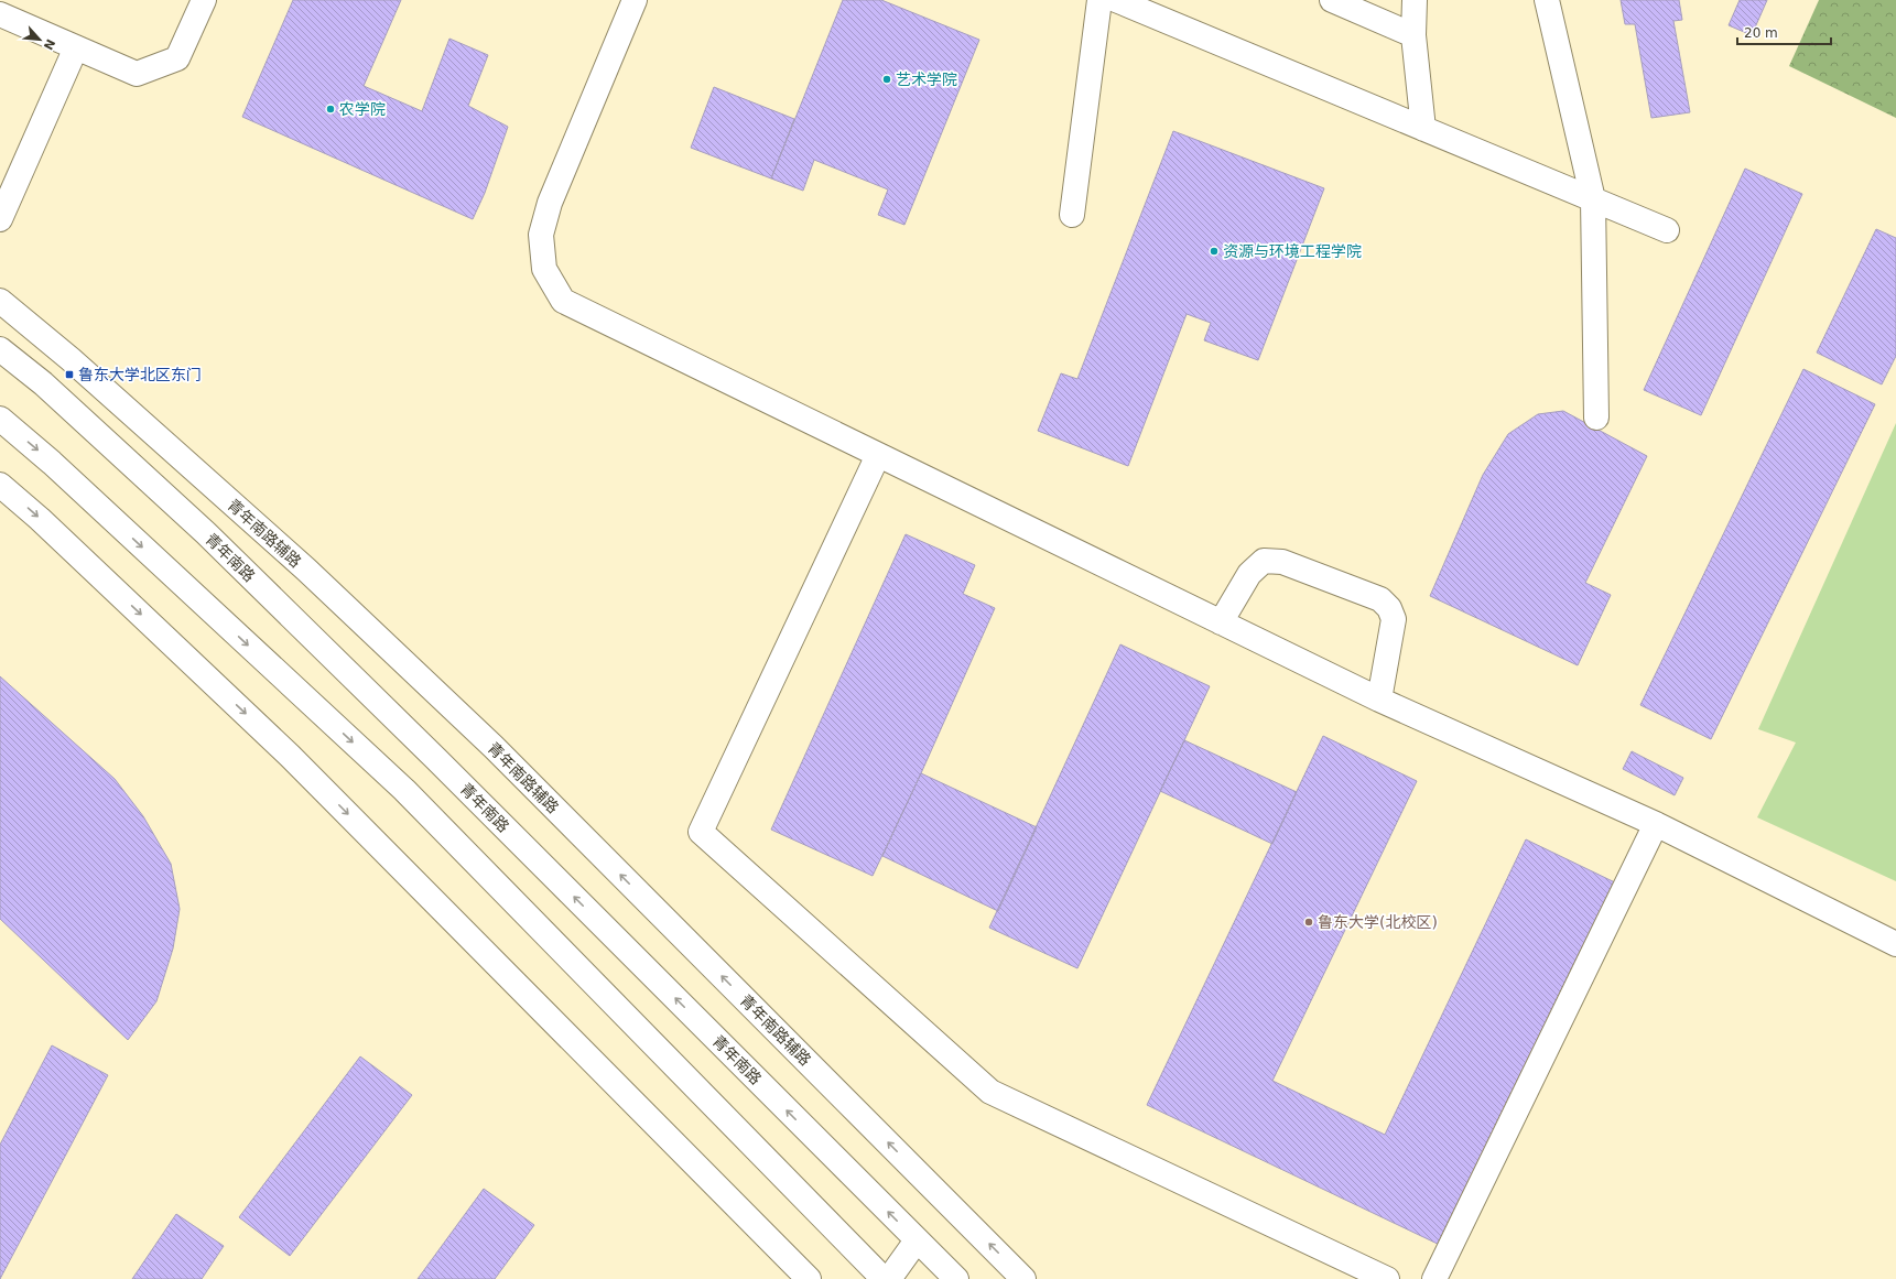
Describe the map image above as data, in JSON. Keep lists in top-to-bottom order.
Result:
{
  "streets": {
    "main road": ["青年南路辅路", "青年南路"]
  },
  "places": {
    "other": [
      "艺术学院",
      "农学院",
      "资源与环境工程学院",
      "鲁东大学(北校区)"
    ],
    "transit": ["鲁东大学北区东门"]
  },
  "scale_bar": "20 m",
  "north": "bottom right"
}
